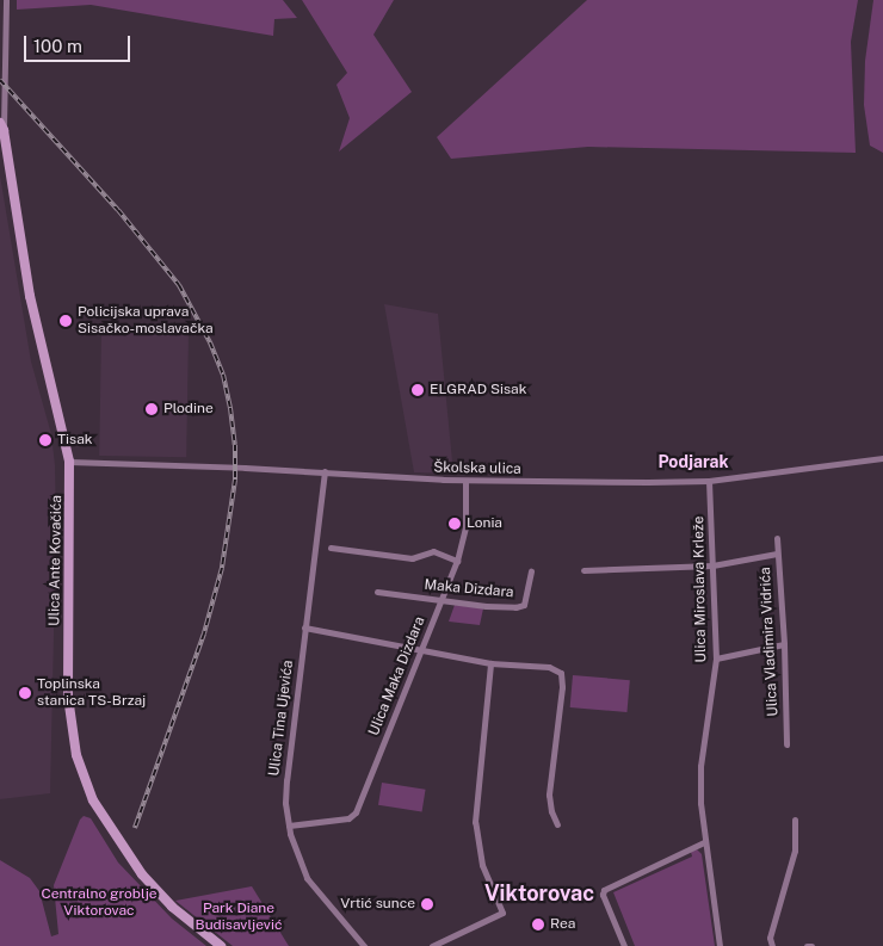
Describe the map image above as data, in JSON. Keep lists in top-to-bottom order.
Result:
{
  "streets": {
    "main road": ["Ulica Ante Kovačića"],
    "street": [
      "Školska ulica",
      "Maka Dizdara",
      "Ulica Miroslava Krleže",
      "Ulica Vladimira Vidrića",
      "Ulica Maka Dizdara",
      "Ulica Tina Ujevića"
    ]
  },
  "crossings": [
    ["Školska ulica", "Ulica Ante Kovačića"],
    ["Školska ulica", "Ulica Miroslava Krleže"],
    ["Školska ulica", "Ulica Maka Dizdara"],
    ["Školska ulica", "Ulica Tina Ujevića"],
    ["Maka Dizdara", "Ulica Maka Dizdara"],
    ["Ulica Maka Dizdara", "Ulica Tina Ujevića"]
  ],
  "districts": ["Podjarak", "Viktorovac"],
  "parks": ["Centralno groblje Viktorovac", "Park Diane Budisavljević"],
  "places": [
    "Policijska uprava Sisačko-moslavačka",
    "ELGRAD Sisak",
    "Plodine",
    "Tisak",
    "Lonia",
    "Toplinska stanica TS-Brzaj",
    "Vrtić sunce",
    "Rea"
  ],
  "scale_bar": "100 m"
}
